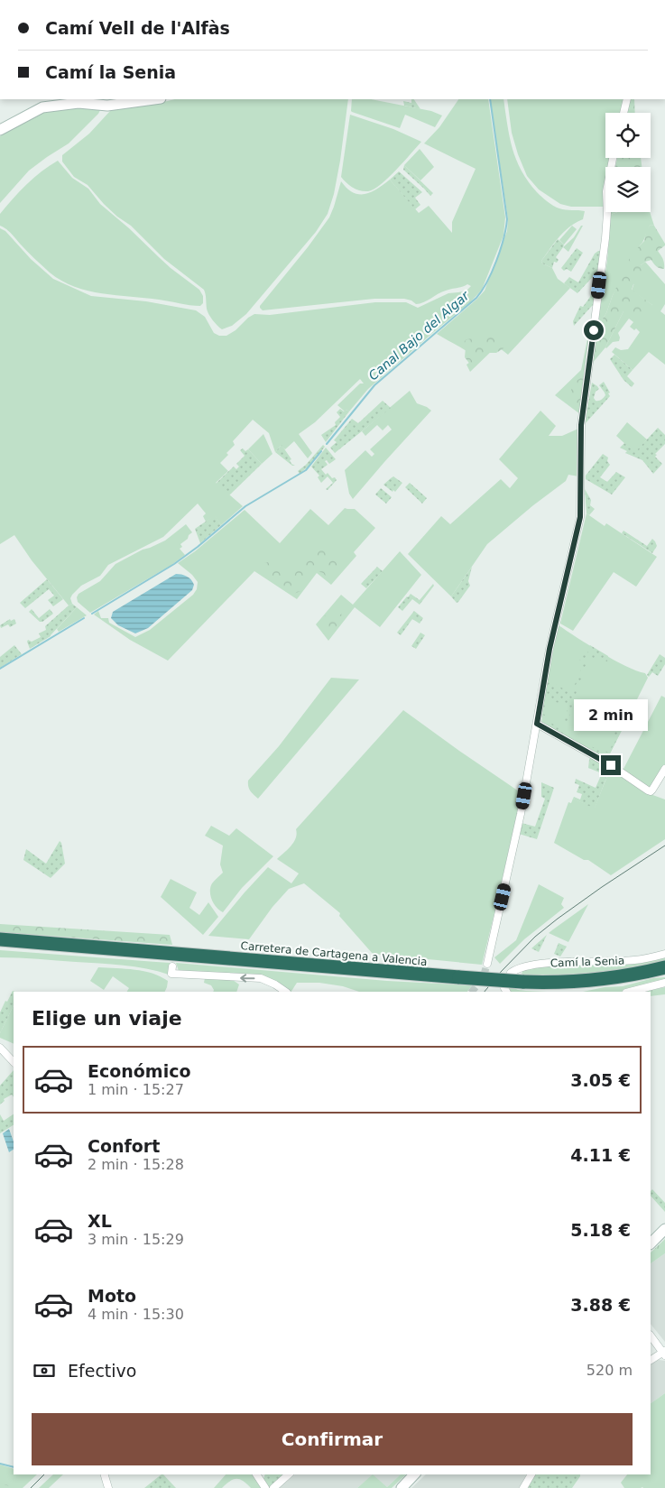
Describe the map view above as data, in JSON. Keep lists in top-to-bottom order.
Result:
{
  "streets": {
    "highway": ["Carretera de Cartagena a Valencia"],
    "street": ["Camí la Senia"]
  },
  "water": ["Canal Bajo del Algar"],
  "page": {
    "banner": ["Camí Vell de l'Alfàs", "Camí la Senia"],
    "bubble": "2 min",
    "heading": "Elige un viaje",
    "list": [
      {
        "name": "Económico",
        "note": "1 min · 15:27",
        "value": "3.05 €"
      },
      {
        "name": "Confort",
        "note": "2 min · 15:28",
        "value": "4.11 €"
      },
      {
        "name": "XL",
        "note": "3 min · 15:29",
        "value": "5.18 €"
      },
      {
        "name": "Moto",
        "note": "4 min · 15:30",
        "value": "3.88 €"
      }
    ],
    "pay": ["Efectivo", "520 m"],
    "buttons": "Confirmar"
  }
}
